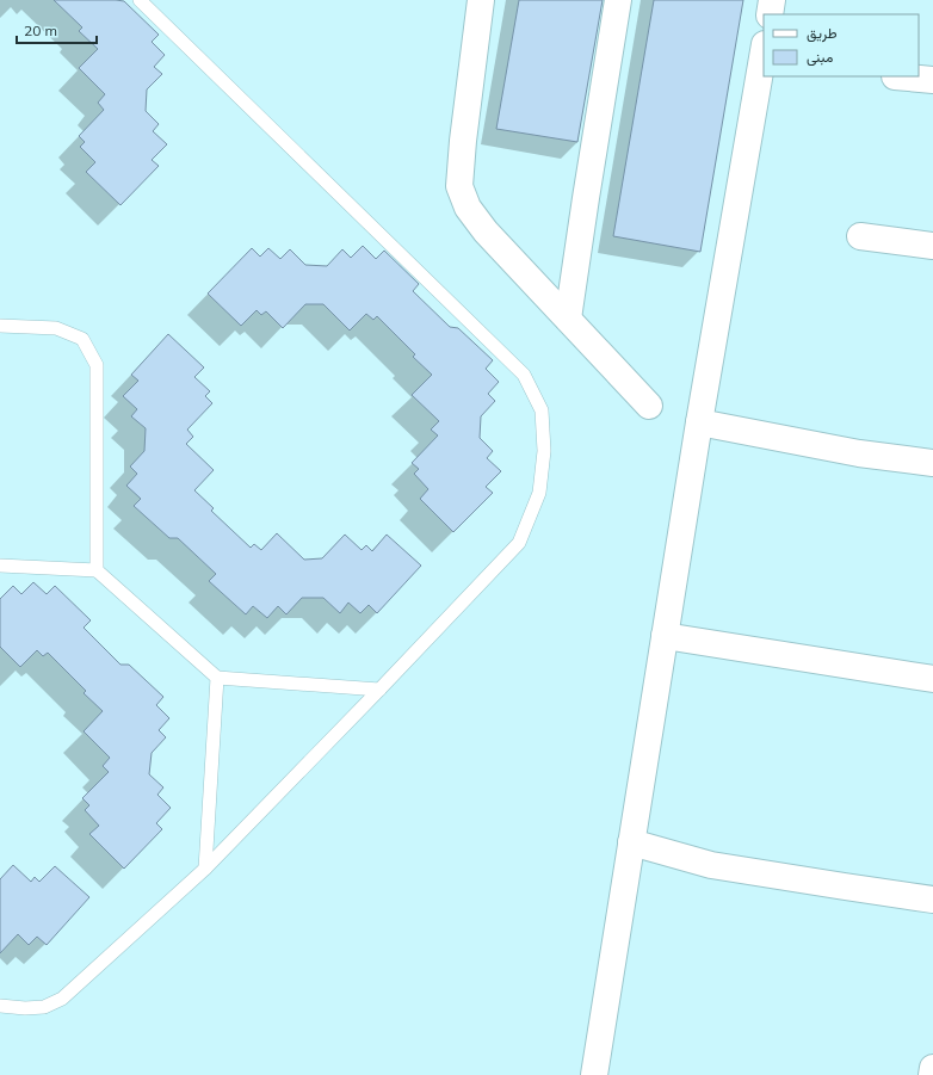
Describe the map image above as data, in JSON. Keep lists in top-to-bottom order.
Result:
{
  "legend": ["طريق", "مبنى"],
  "scale_bar": "20 m"
}
